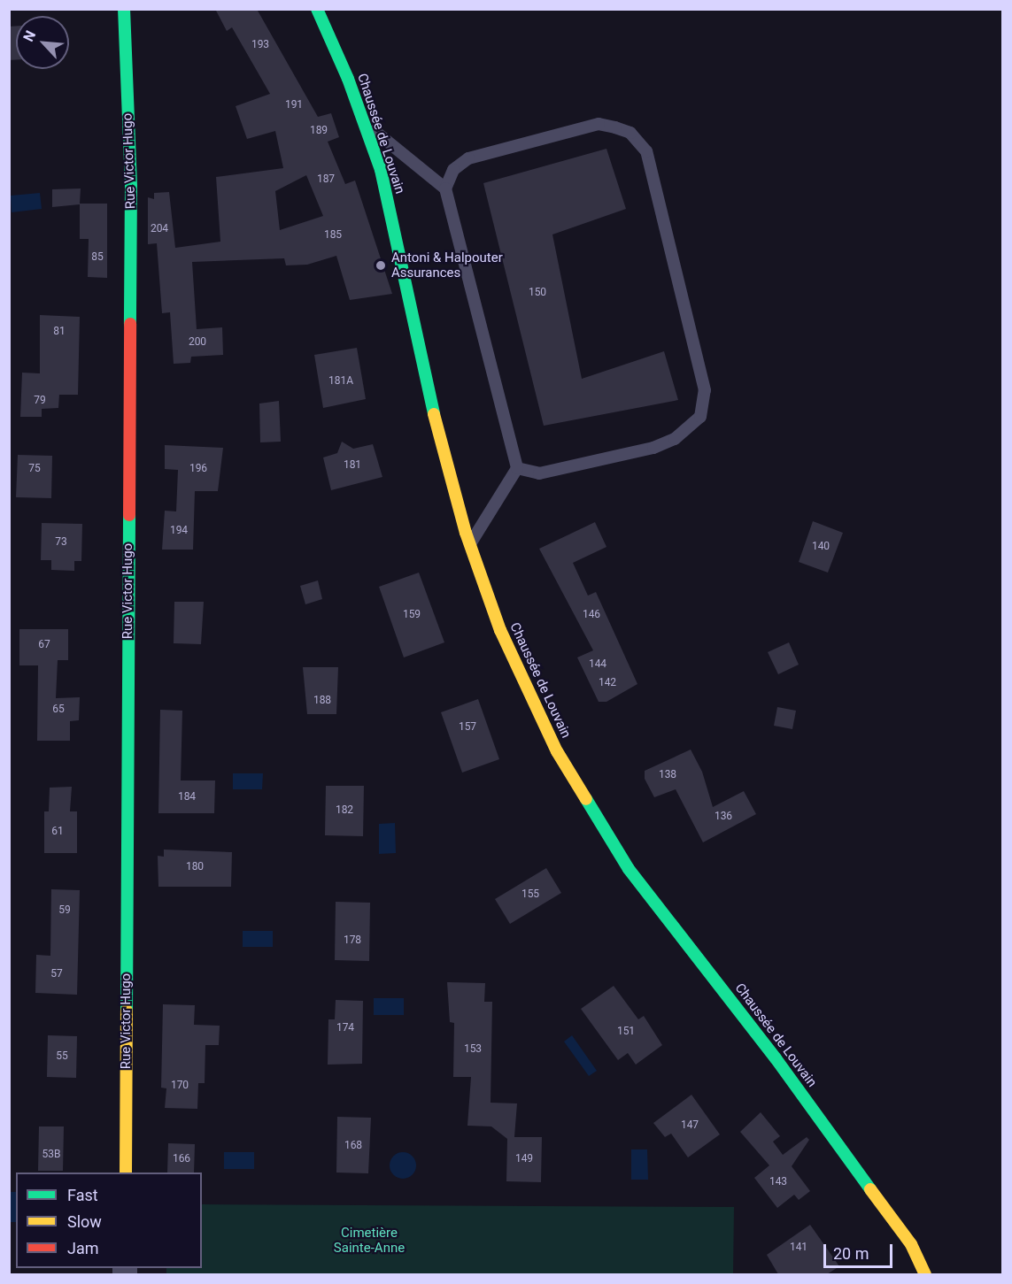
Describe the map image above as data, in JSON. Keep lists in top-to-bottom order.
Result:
{
  "streets": {
    "main road": ["Chaussée de Louvain", "Rue Victor Hugo"]
  },
  "parks": ["Cimetière Sainte-Anne"],
  "places": ["Antoni & Halpouter Assurances"],
  "house_numbers": [
    "193",
    "191",
    "189",
    "187",
    "204",
    "185",
    "85",
    "150",
    "81",
    "200",
    "181A",
    "79",
    "181",
    "75",
    "196",
    "194",
    "73",
    "140",
    "159",
    "146",
    "67",
    "144",
    "142",
    "188",
    "65",
    "157",
    "138",
    "184",
    "182",
    "136",
    "61",
    "180",
    "155",
    "59",
    "178",
    "57",
    "174",
    "151",
    "153",
    "55",
    "170",
    "147",
    "168",
    "53B",
    "166",
    "149",
    "143",
    "141"
  ],
  "legend": ["Fast", "Slow", "Jam"],
  "scale_bar": "20 m",
  "north": "top left"
}
